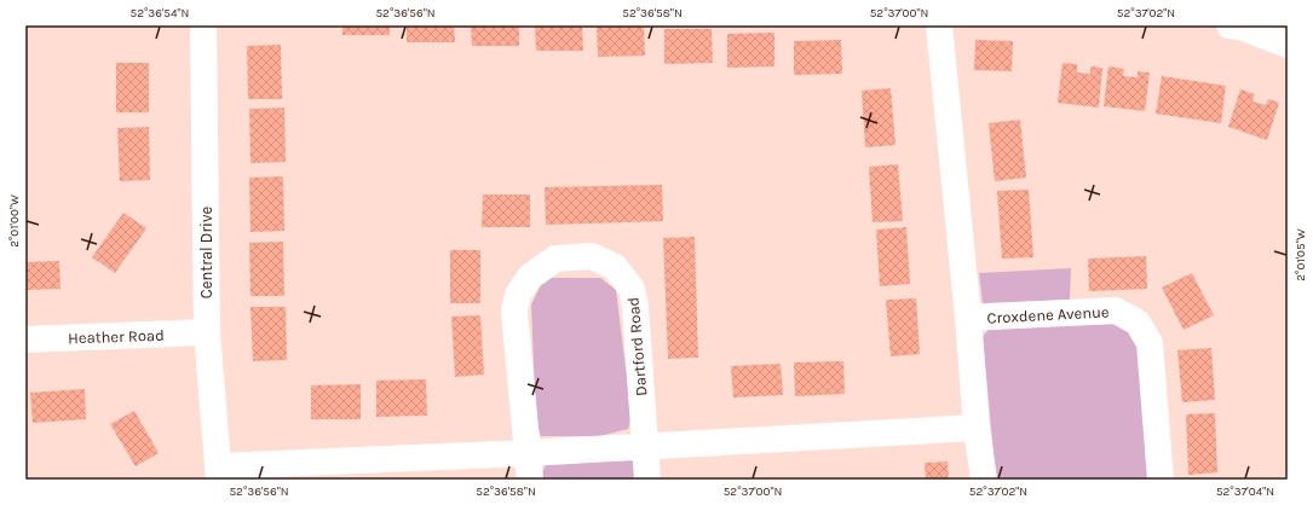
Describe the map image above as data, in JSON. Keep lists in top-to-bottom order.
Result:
{
  "streets": {
    "street": [
      "Central Drive",
      "Croxdene Avenue",
      "Heather Road",
      "Dartford Road"
    ]
  },
  "crossings": [
    ["Central Drive", "Heather Road"]
  ],
  "coordinates": [
    "52°36'54\"N",
    "52°36'56\"N",
    "52°36'58\"N",
    "52°37'00\"N",
    "52°37'02\"N",
    "2°01'00\"W",
    "2°01'05\"W",
    "52°37'04\"N"
  ]
}
